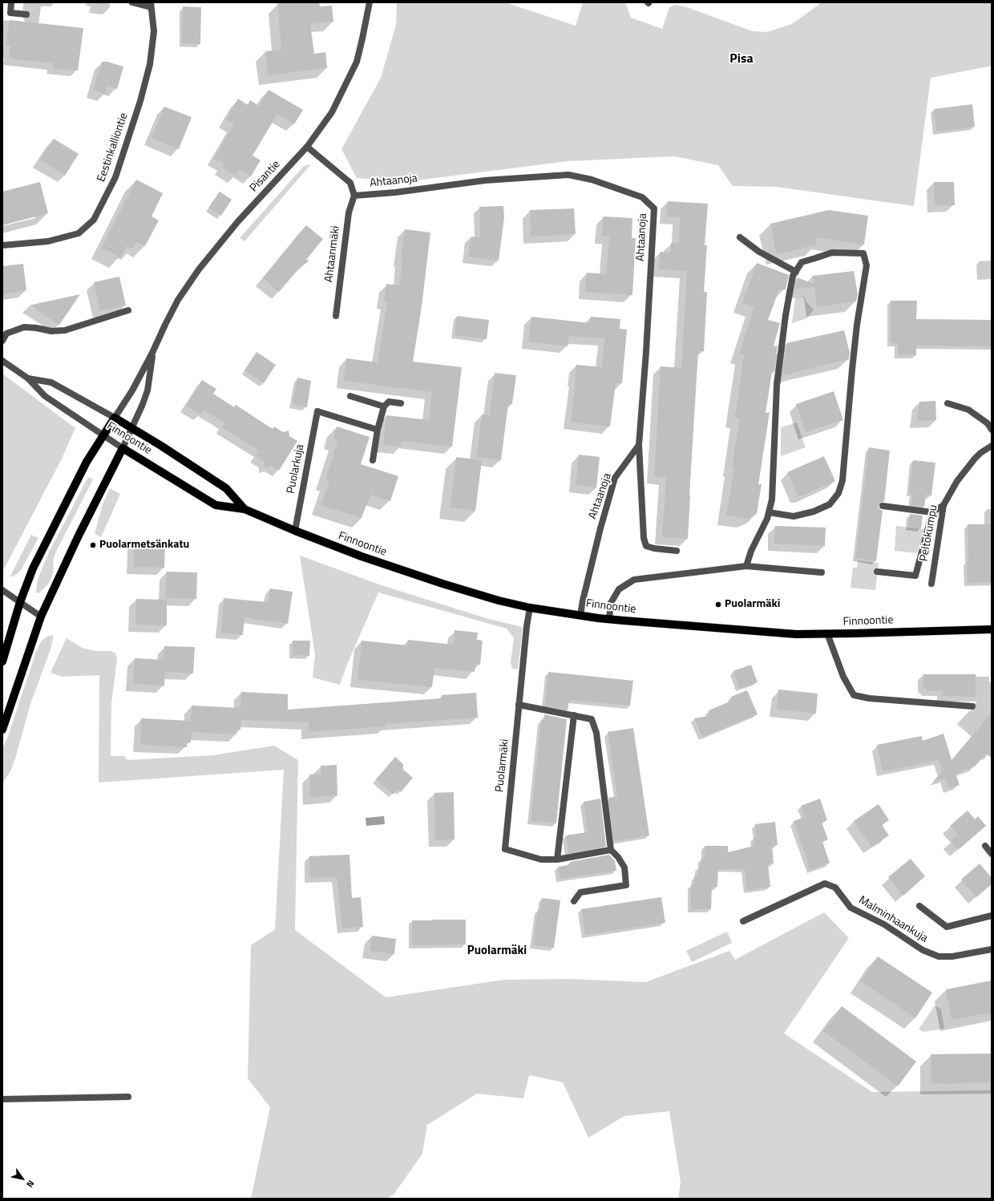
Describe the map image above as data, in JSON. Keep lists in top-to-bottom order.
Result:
{
  "streets": {
    "main road": ["Finnoontie"],
    "street": [
      "Eestinkalliontie",
      "Pisantie",
      "Ahtaanoja",
      "Ahtaanmäki",
      "Puolarkuja",
      "Peltokumpu",
      "Puolarmäki",
      "Malminhaankuja"
    ]
  },
  "crossings": [
    ["Pisantie", "Ahtaanoja"],
    ["Pisantie", "Finnoontie"],
    ["Ahtaanoja", "Ahtaanmäki"],
    ["Ahtaanoja", "Finnoontie"],
    ["Finnoontie", "Puolarkuja"],
    ["Finnoontie", "Puolarmäki"]
  ],
  "districts": ["Pisa", "Puolarmäki"],
  "places": ["Puolarmetsänkatu", "Puolarmäki"],
  "north": "bottom right"
}
